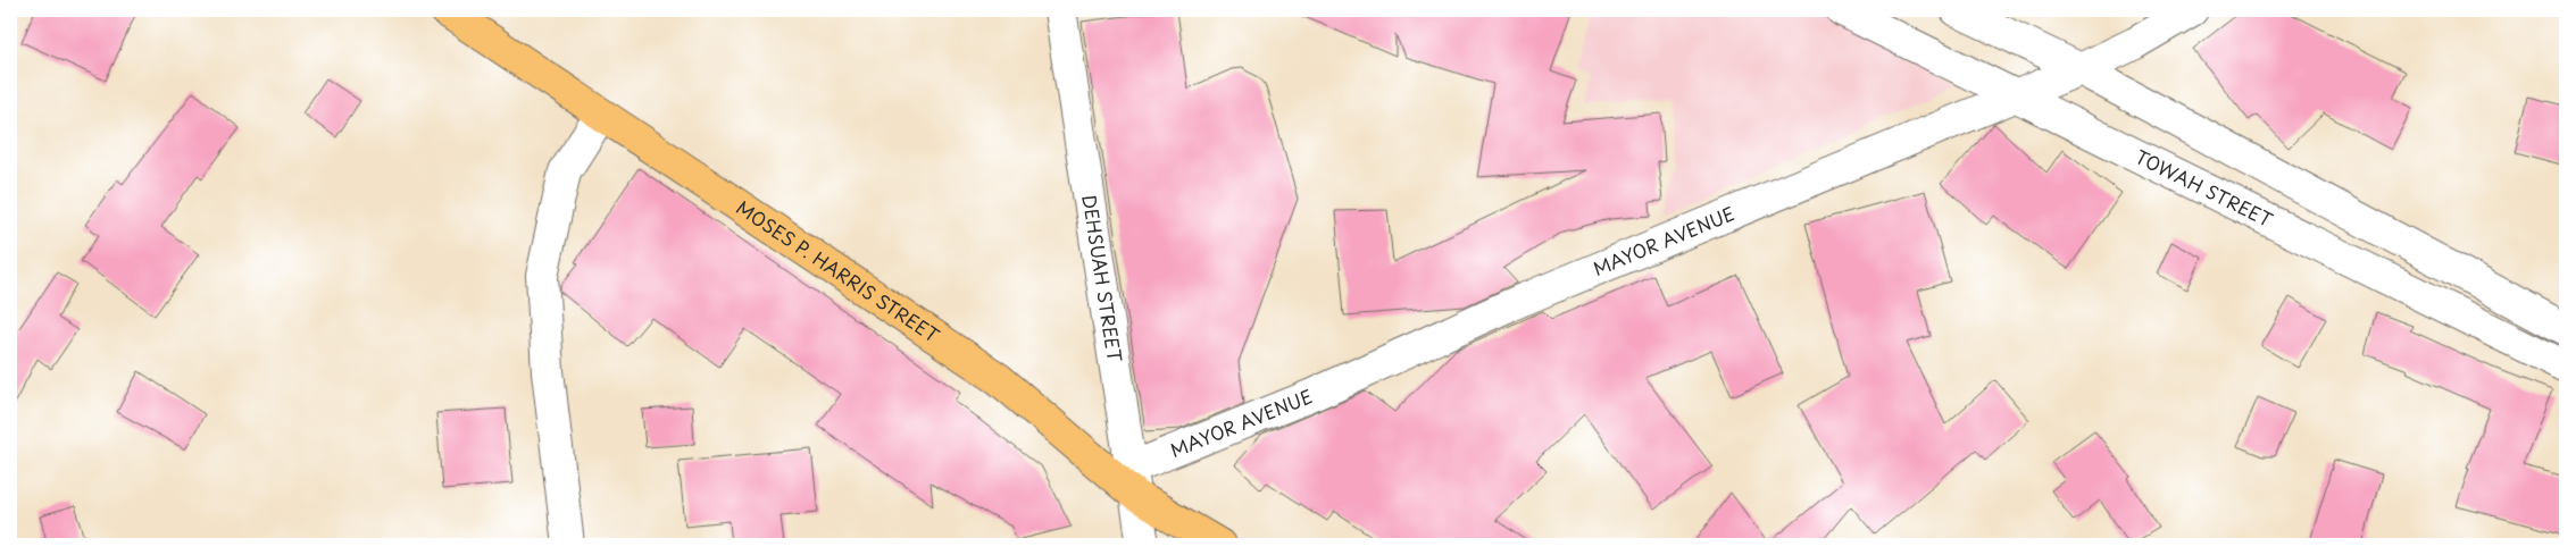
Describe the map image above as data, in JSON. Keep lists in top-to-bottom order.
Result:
{
  "streets": {
    "highway": ["MOSES P. HARRIS STREET"],
    "street": ["TOWAH STREET", "MAYOR AVENUE", "DEHSUAH STREET"]
  },
  "crossings": [
    ["TOWAH STREET", "MAYOR AVENUE"],
    ["MAYOR AVENUE", "MOSES P. HARRIS STREET"],
    ["MAYOR AVENUE", "DEHSUAH STREET"],
    ["MOSES P. HARRIS STREET", "DEHSUAH STREET"]
  ]
}
